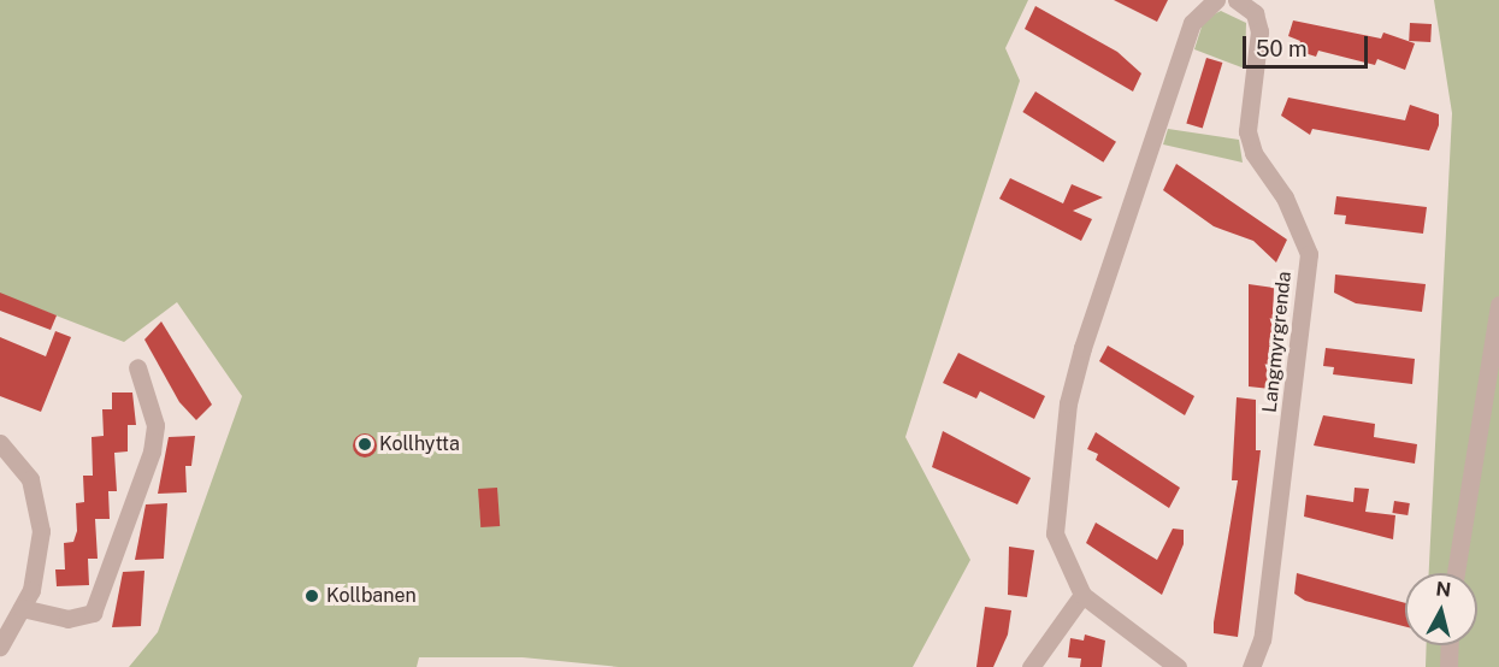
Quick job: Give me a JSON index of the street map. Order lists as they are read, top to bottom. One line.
{"streets":{"street":["Langmyrgrenda"]},"places":["Kollhytta","Kollbanen"],"scale_bar":"50 m","north":"top"}
